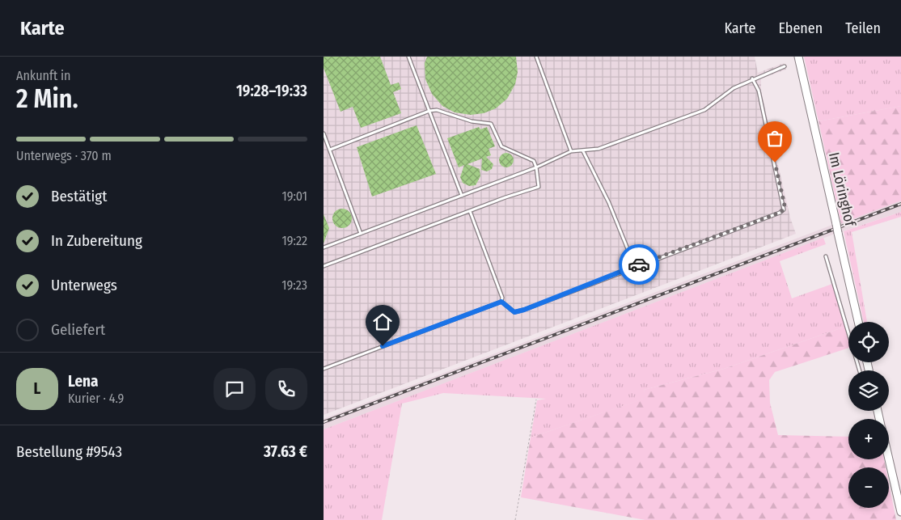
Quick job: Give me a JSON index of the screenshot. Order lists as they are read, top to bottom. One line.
{"streets":{"street":["Im Löringhof"]},"page":{"header":"Karte","nav":["Karte","Ebenen","Teilen"],"heading":["2 Min.","Ankunft in","19:28–19:33"],"panel":["Lena","Kurier · 4.9","Bestellung #9543","37.63 €"],"bar":"Unterwegs · 370 m","list":[["Bestätigt","19:01"],["In Zubereitung","19:22"],["Unterwegs","19:23"],"Geliefert"],"map_buttons":["+","−"],"round":"L"}}
